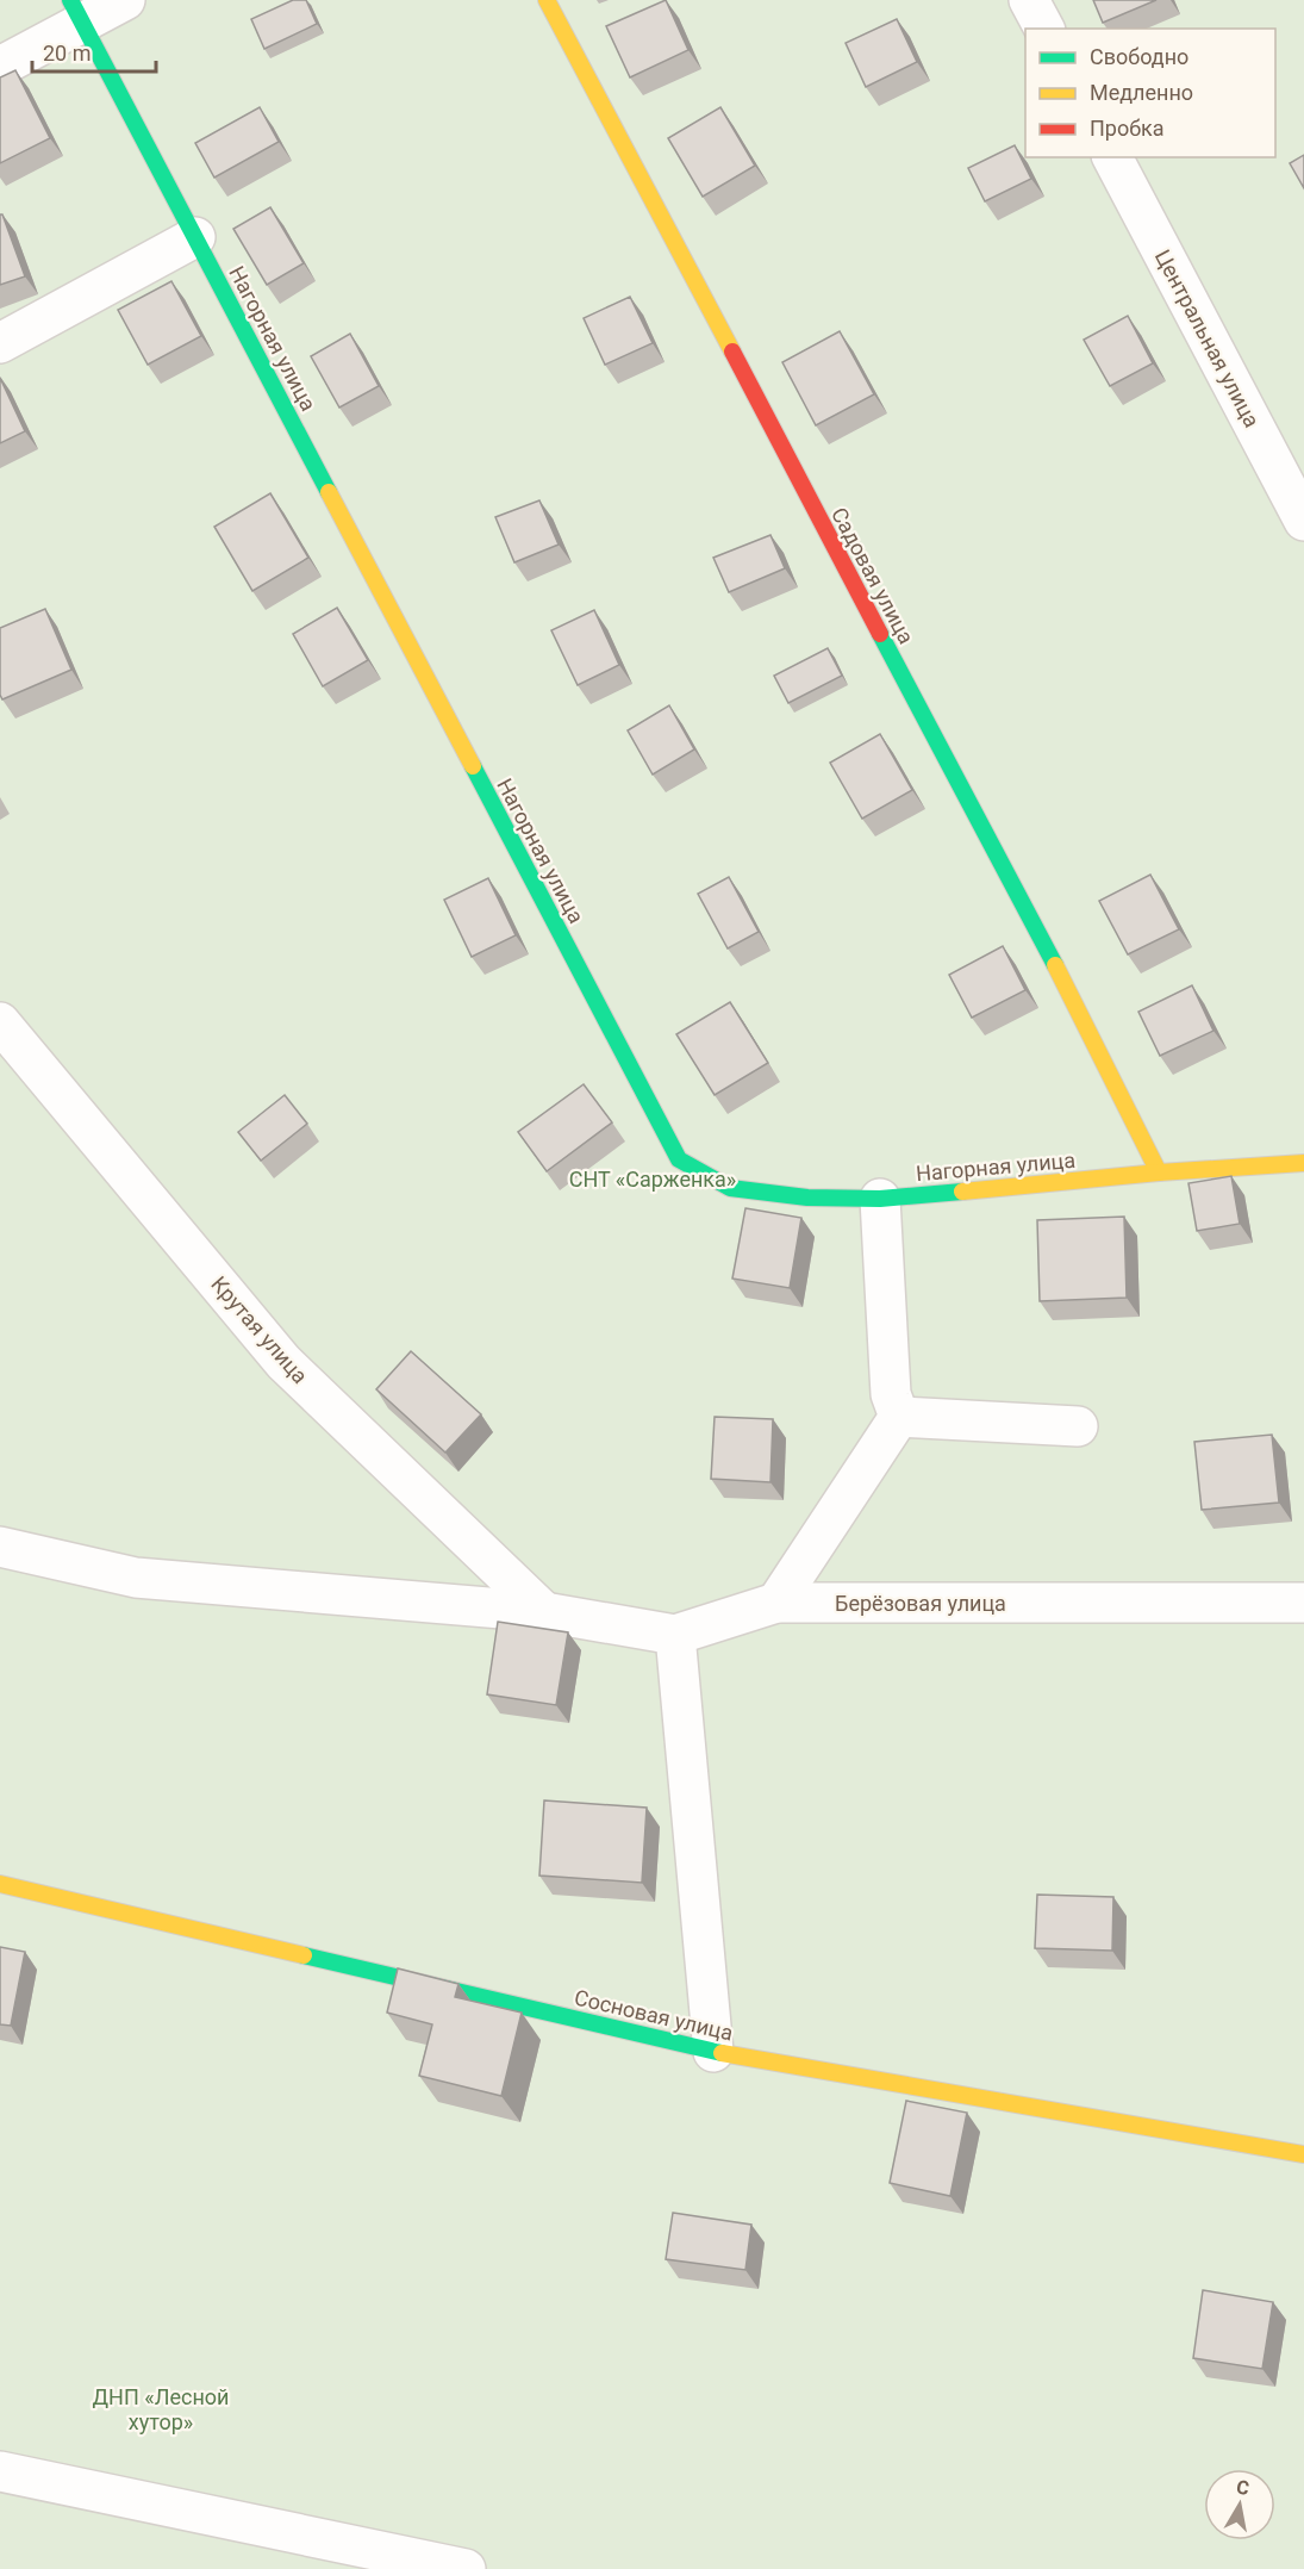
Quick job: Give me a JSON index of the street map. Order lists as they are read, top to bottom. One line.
{"streets":{"street":["Нагорная улица","Центральная улица","Садовая улица","Крутая улица","Берёзовая улица","Сосновая улица"]},"crossings":[["Нагорная улица","Садовая улица"],["Крутая улица","Берёзовая улица"]],"parks":["СНТ «Сарженка»","ДНП «Лесной хутор»"],"legend":["Свободно","Медленно","Пробка"],"scale_bar":"20 m","north":"top"}
